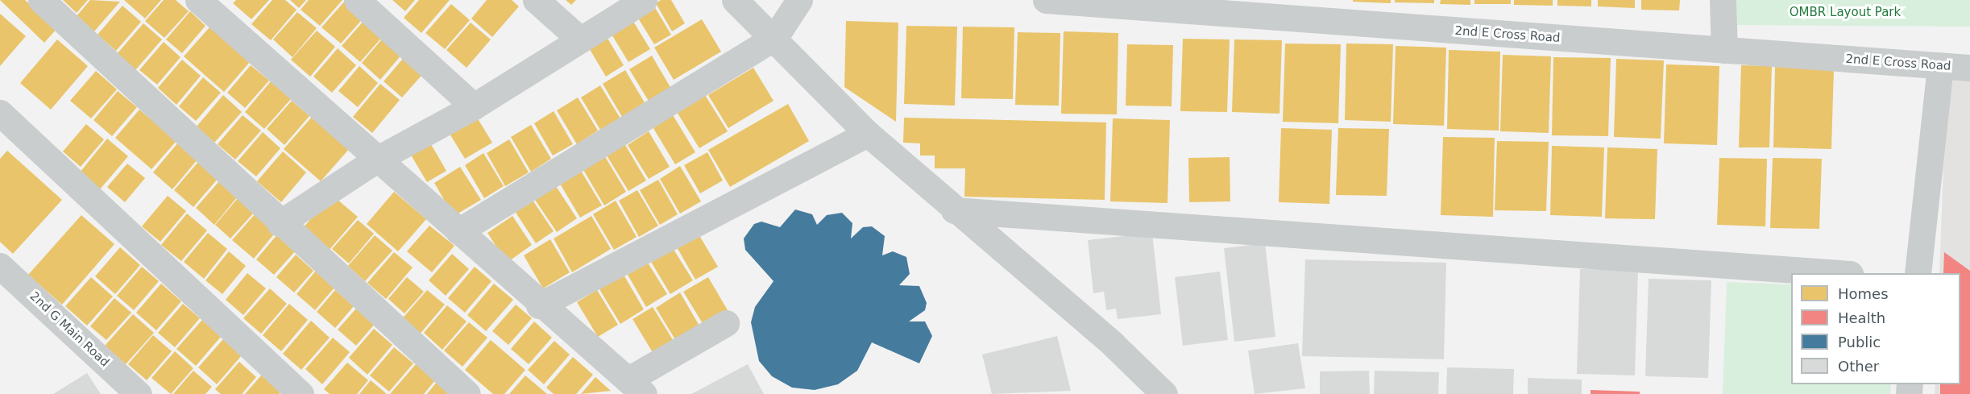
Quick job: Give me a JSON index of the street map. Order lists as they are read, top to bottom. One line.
{"streets":{"street":["2nd E Cross Road","2nd G Main Road"]},"parks":["OMBR Layout Park"],"legend":["Homes","Health","Public","Other"]}
